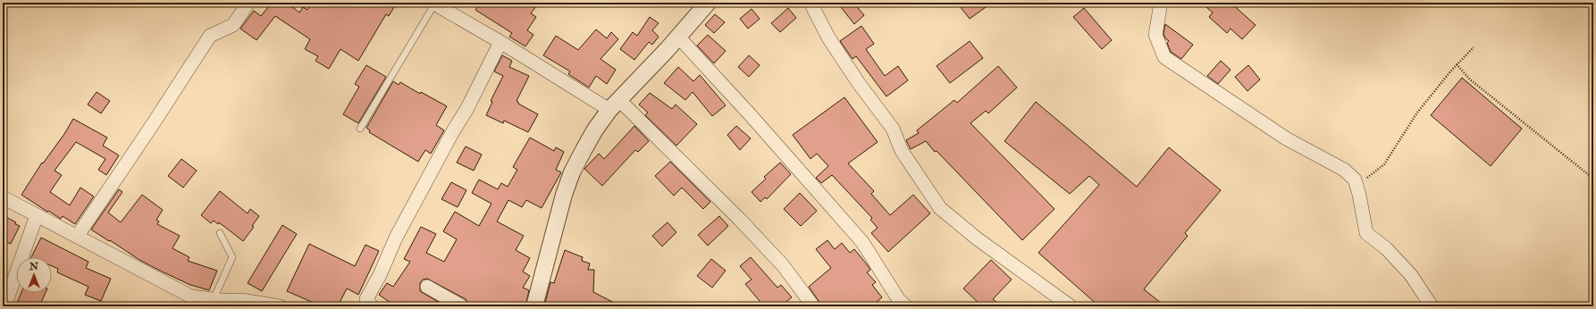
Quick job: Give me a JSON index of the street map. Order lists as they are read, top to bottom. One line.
{"north":"top"}
